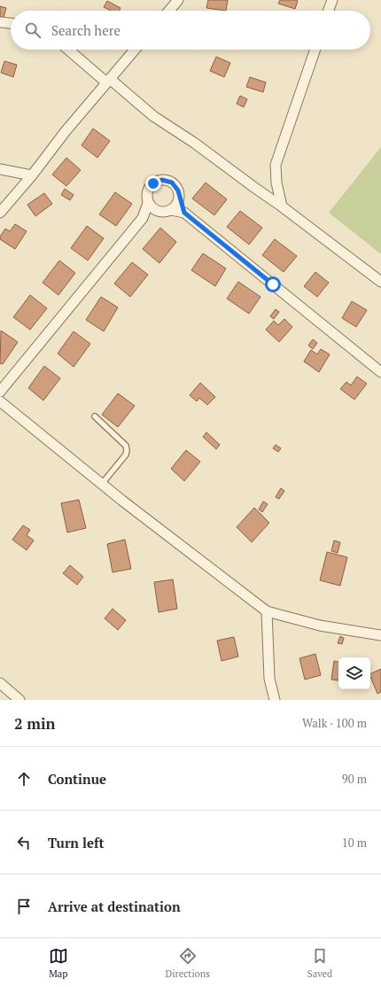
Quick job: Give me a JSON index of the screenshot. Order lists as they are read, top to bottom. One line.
{"page":{"search":"Search here","heading":["2 min","Walk · 100 m"],"list":[["Continue","90 m"],["Turn left","10 m"],"Arrive at destination"],"nav":["Map","Directions","Saved"]}}
